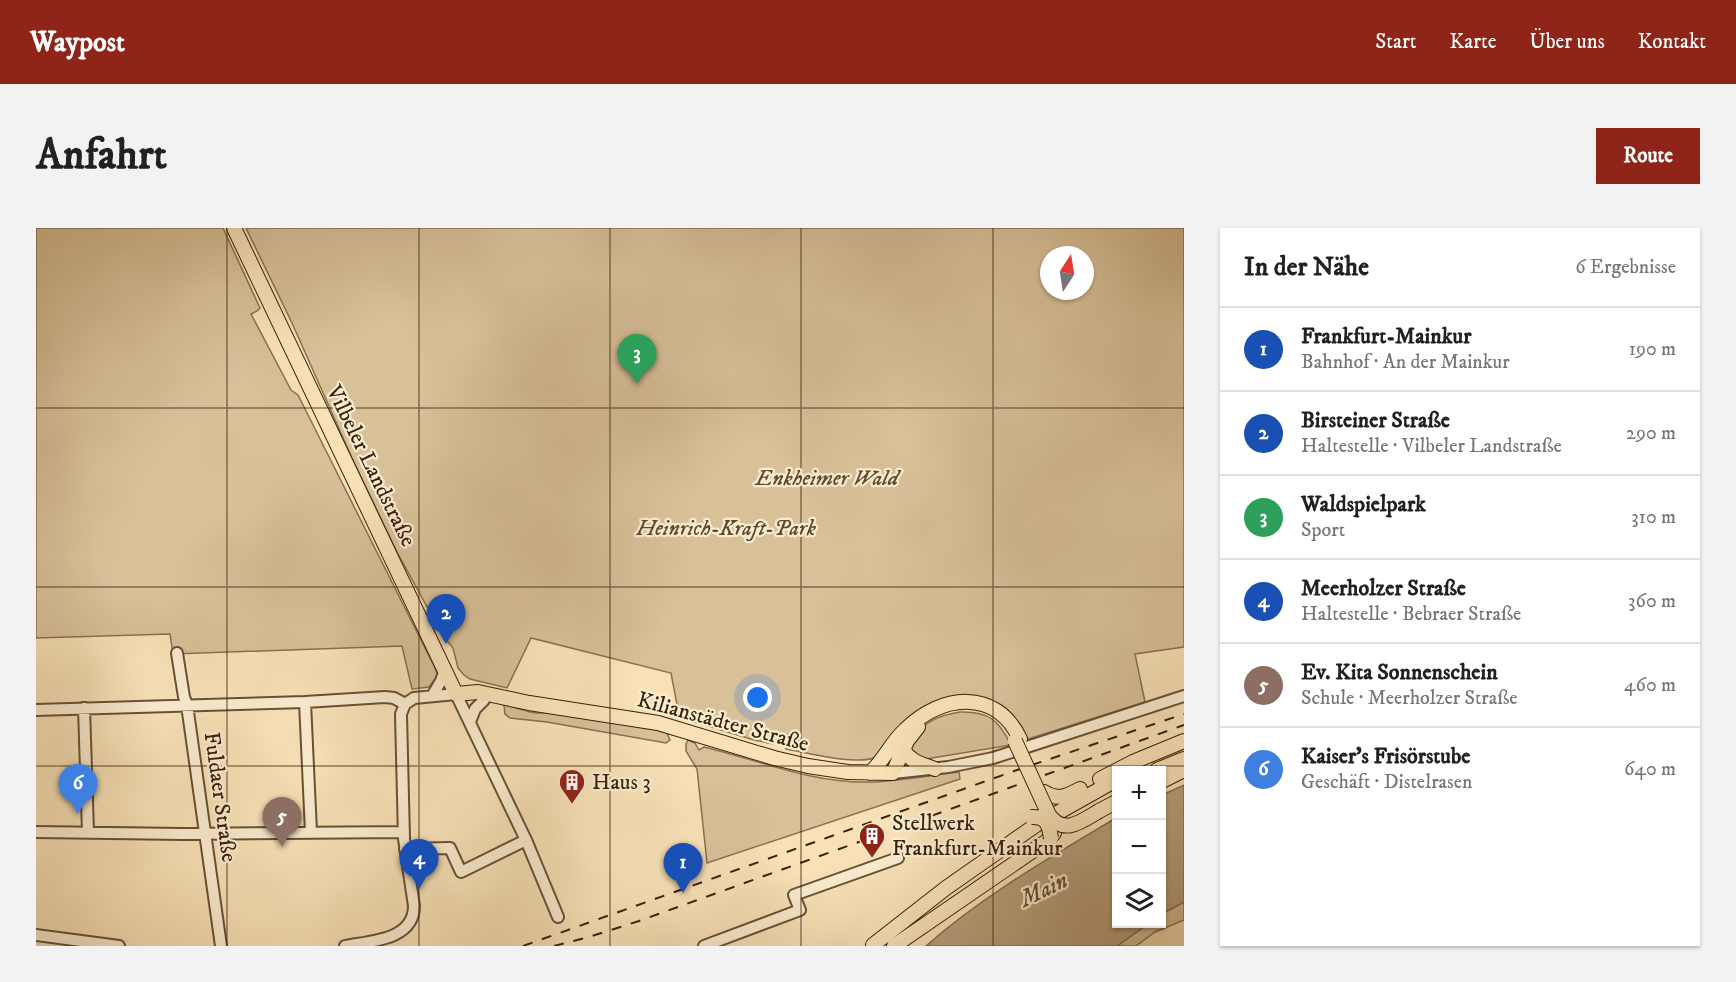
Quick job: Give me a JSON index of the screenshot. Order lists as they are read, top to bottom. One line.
{"streets":{"main road":["Vilbeler Landstraße","Kilianstädter Straße"],"street":["Fuldaer Straße"]},"water":["Main"],"parks":["Enkheimer Wald","Heinrich-Kraft-Park"],"places":{"building":["Haus 3","Stellwerk Frankfurt-Mainkur"]},"north":"top","page":{"header":"Waypost","nav":["Start","Karte","Über uns","Kontakt"],"buttons":"Route","title":"Anfahrt","heading":["In der Nähe","6 Ergebnisse"],"list":[{"mark":"1","name":"Frankfurt-Mainkur","note":"Bahnhof · An der Mainkur","value":"190 m"},{"mark":"2","name":"Birsteiner Straße","note":"Haltestelle · Vilbeler Landstraße","value":"290 m"},{"mark":"3","name":"Waldspielpark","note":"Sport","value":"310 m"},{"mark":"4","name":"Meerholzer Straße","note":"Haltestelle · Bebraer Straße","value":"360 m"},{"mark":"5","name":"Ev. Kita Sonnenschein","note":"Schule · Meerholzer Straße","value":"460 m"},{"mark":"6","name":"Kaiser's Frisörstube","note":"Geschäft · Distelrasen","value":"640 m"}],"pins":["3","2","6","5","4","1"],"map_buttons":["+","−"]}}
